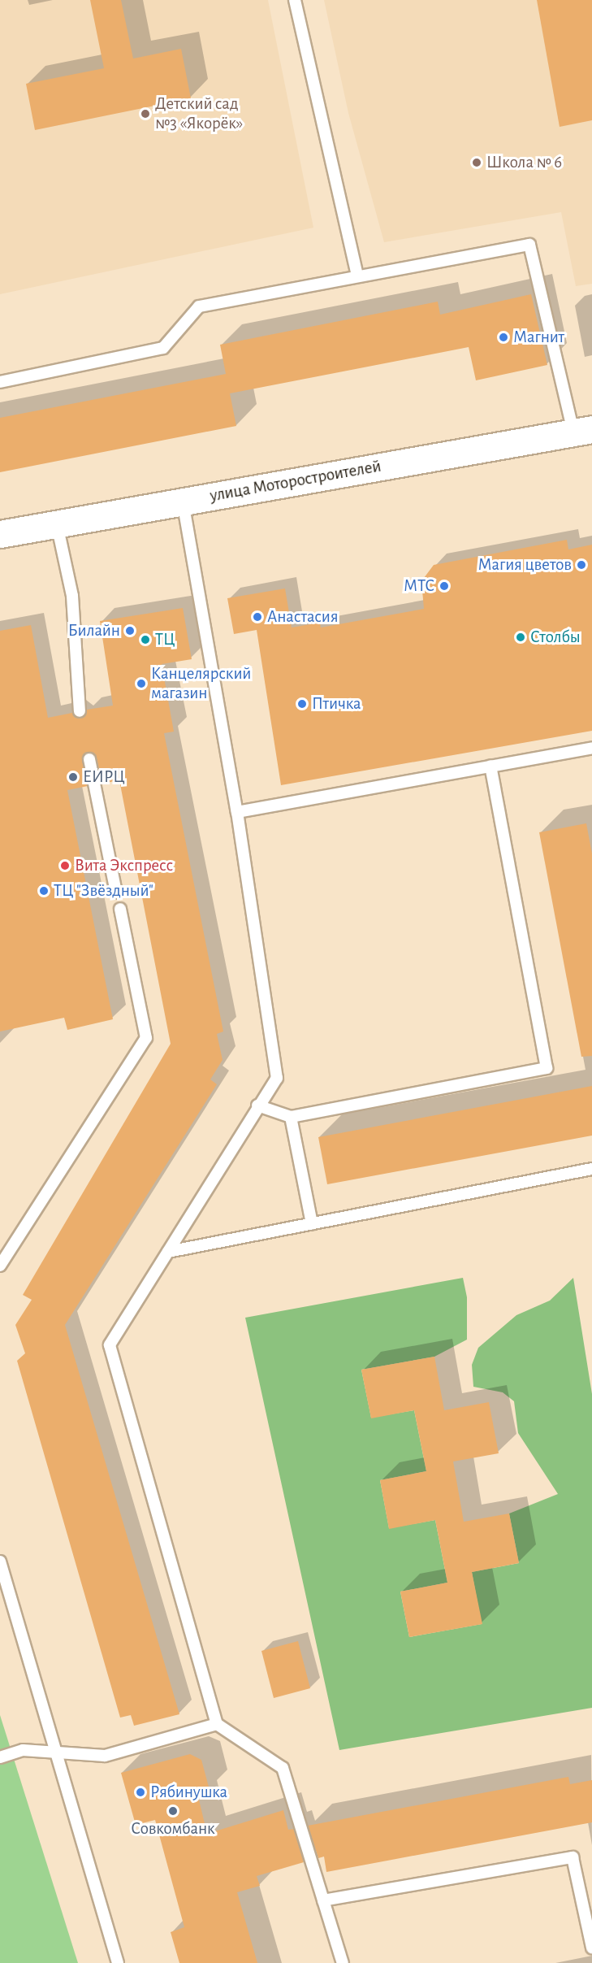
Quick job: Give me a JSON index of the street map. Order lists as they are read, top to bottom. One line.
{"streets":{"street":["улица Моторостроителей"]},"places":["Детский сад №3 «Якорёк»","Школа № 6","Магнит","Магия цветов","МТС","Анастасия","Билайн","Столбы","ТЦ","Канцелярский магазин","Птичка","ЕИРЦ","Вита Экспресс","ТЦ \"Звёздный\"","Рябинушка","Совкомбанк"]}
